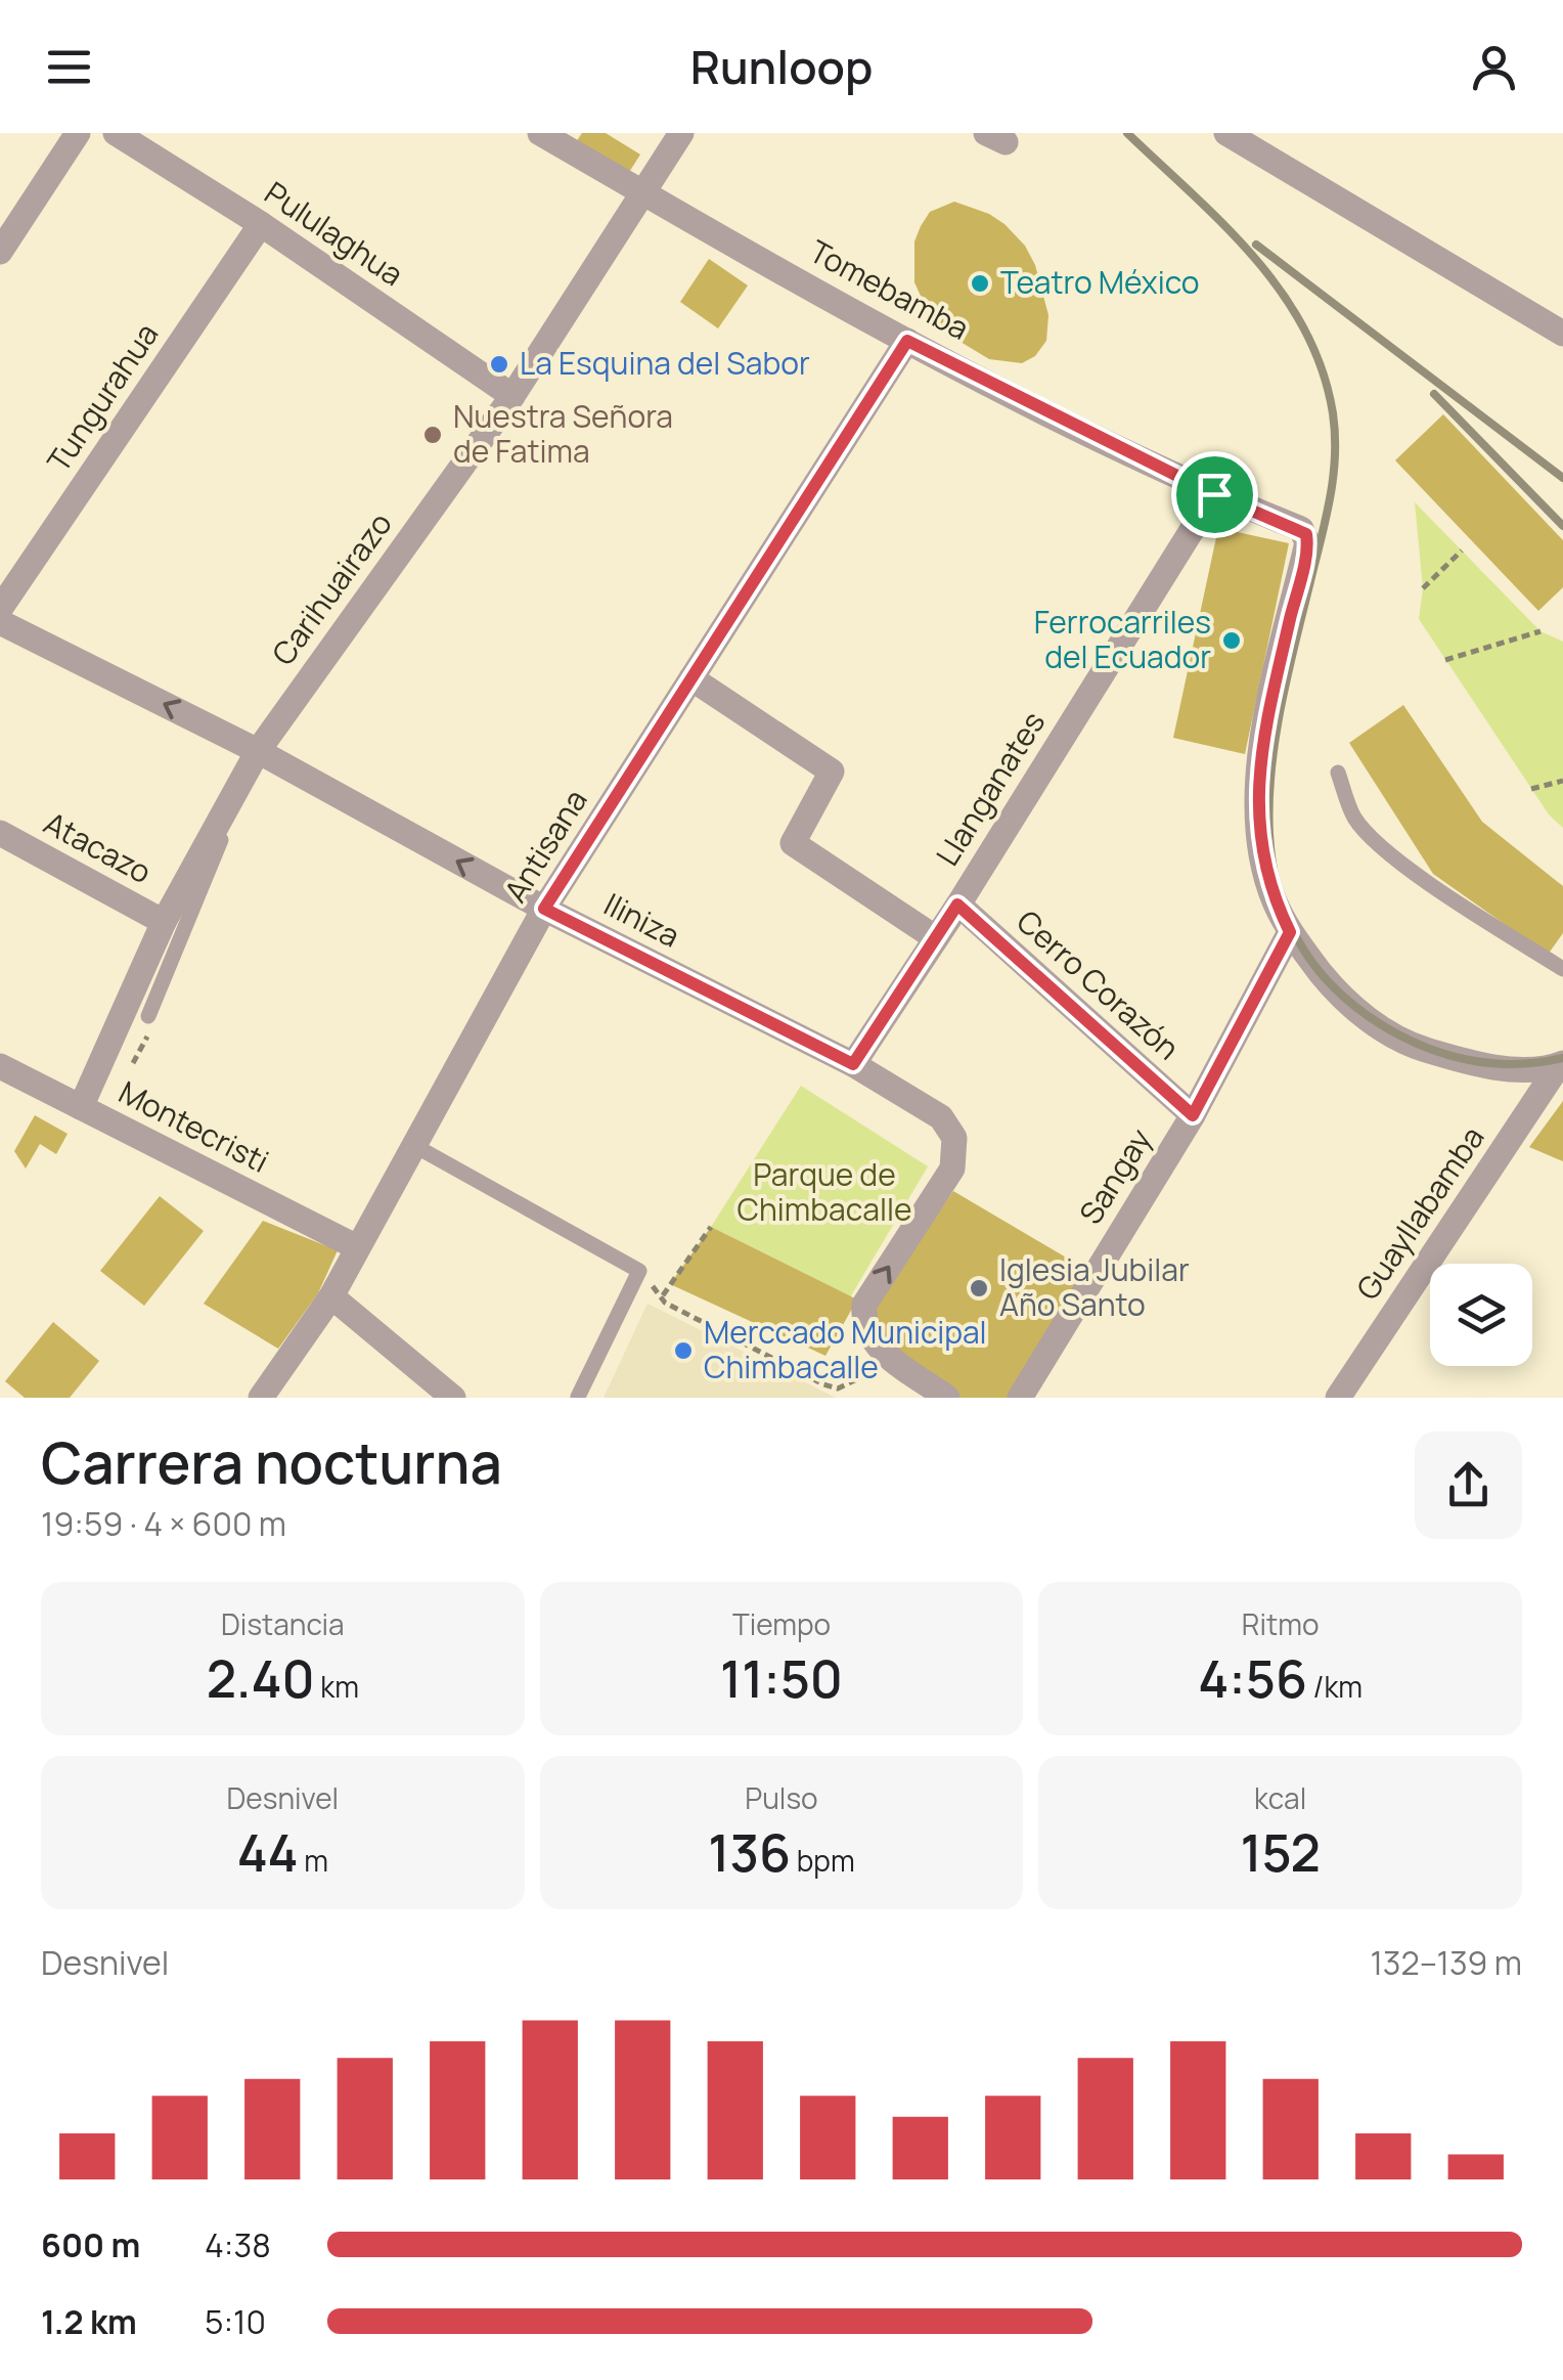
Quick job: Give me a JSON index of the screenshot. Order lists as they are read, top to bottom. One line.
{"streets":{"street":["Pululaghua","Tomebamba","Tungurahua","Carihuairazo","Llanganates","Antisana","Atacazo","Iliniza","Cerro Corazón","Montecristi","Sangay","Guayllabamba"]},"crossings":[["Pululaghua","Tungurahua"],["Pululaghua","Carihuairazo"],["Tomebamba","Carihuairazo"],["Tomebamba","Llanganates"],["Tomebamba","Antisana"],["Tomebamba","Sangay"],["Carihuairazo","Atacazo"],["Carihuairazo","Iliniza"],["Carihuairazo","Montecristi"],["Llanganates","Iliniza"],["Llanganates","Cerro Corazón"],["Antisana","Iliniza"],["Antisana","Montecristi"],["Cerro Corazón","Sangay"]],"one_way":["Iliniza"],"parks":["Parque de Chimbacalle"],"places":["Teatro México","La Esquina del Sabor","Nuestra Señora de Fatima","Ferrocarriles del Ecuador","Iglesia Jubilar Año Santo","Merccado Municipal Chimbacalle"],"page":{"header":"Runloop","heading":["Carrera nocturna","19:59 · 4 × 600 m"],"stats":[["Distancia","2.40 km"],["Tiempo","11:50"],["Ritmo","4:56 /km"],["Desnivel","44 m"],["Pulso","136 bpm"],["kcal","152"]],"chart":["Desnivel","132–139 m"],"list":[{"name":"600 m","note":"4:38"},{"name":"1.2 km","note":"5:10"}]}}
